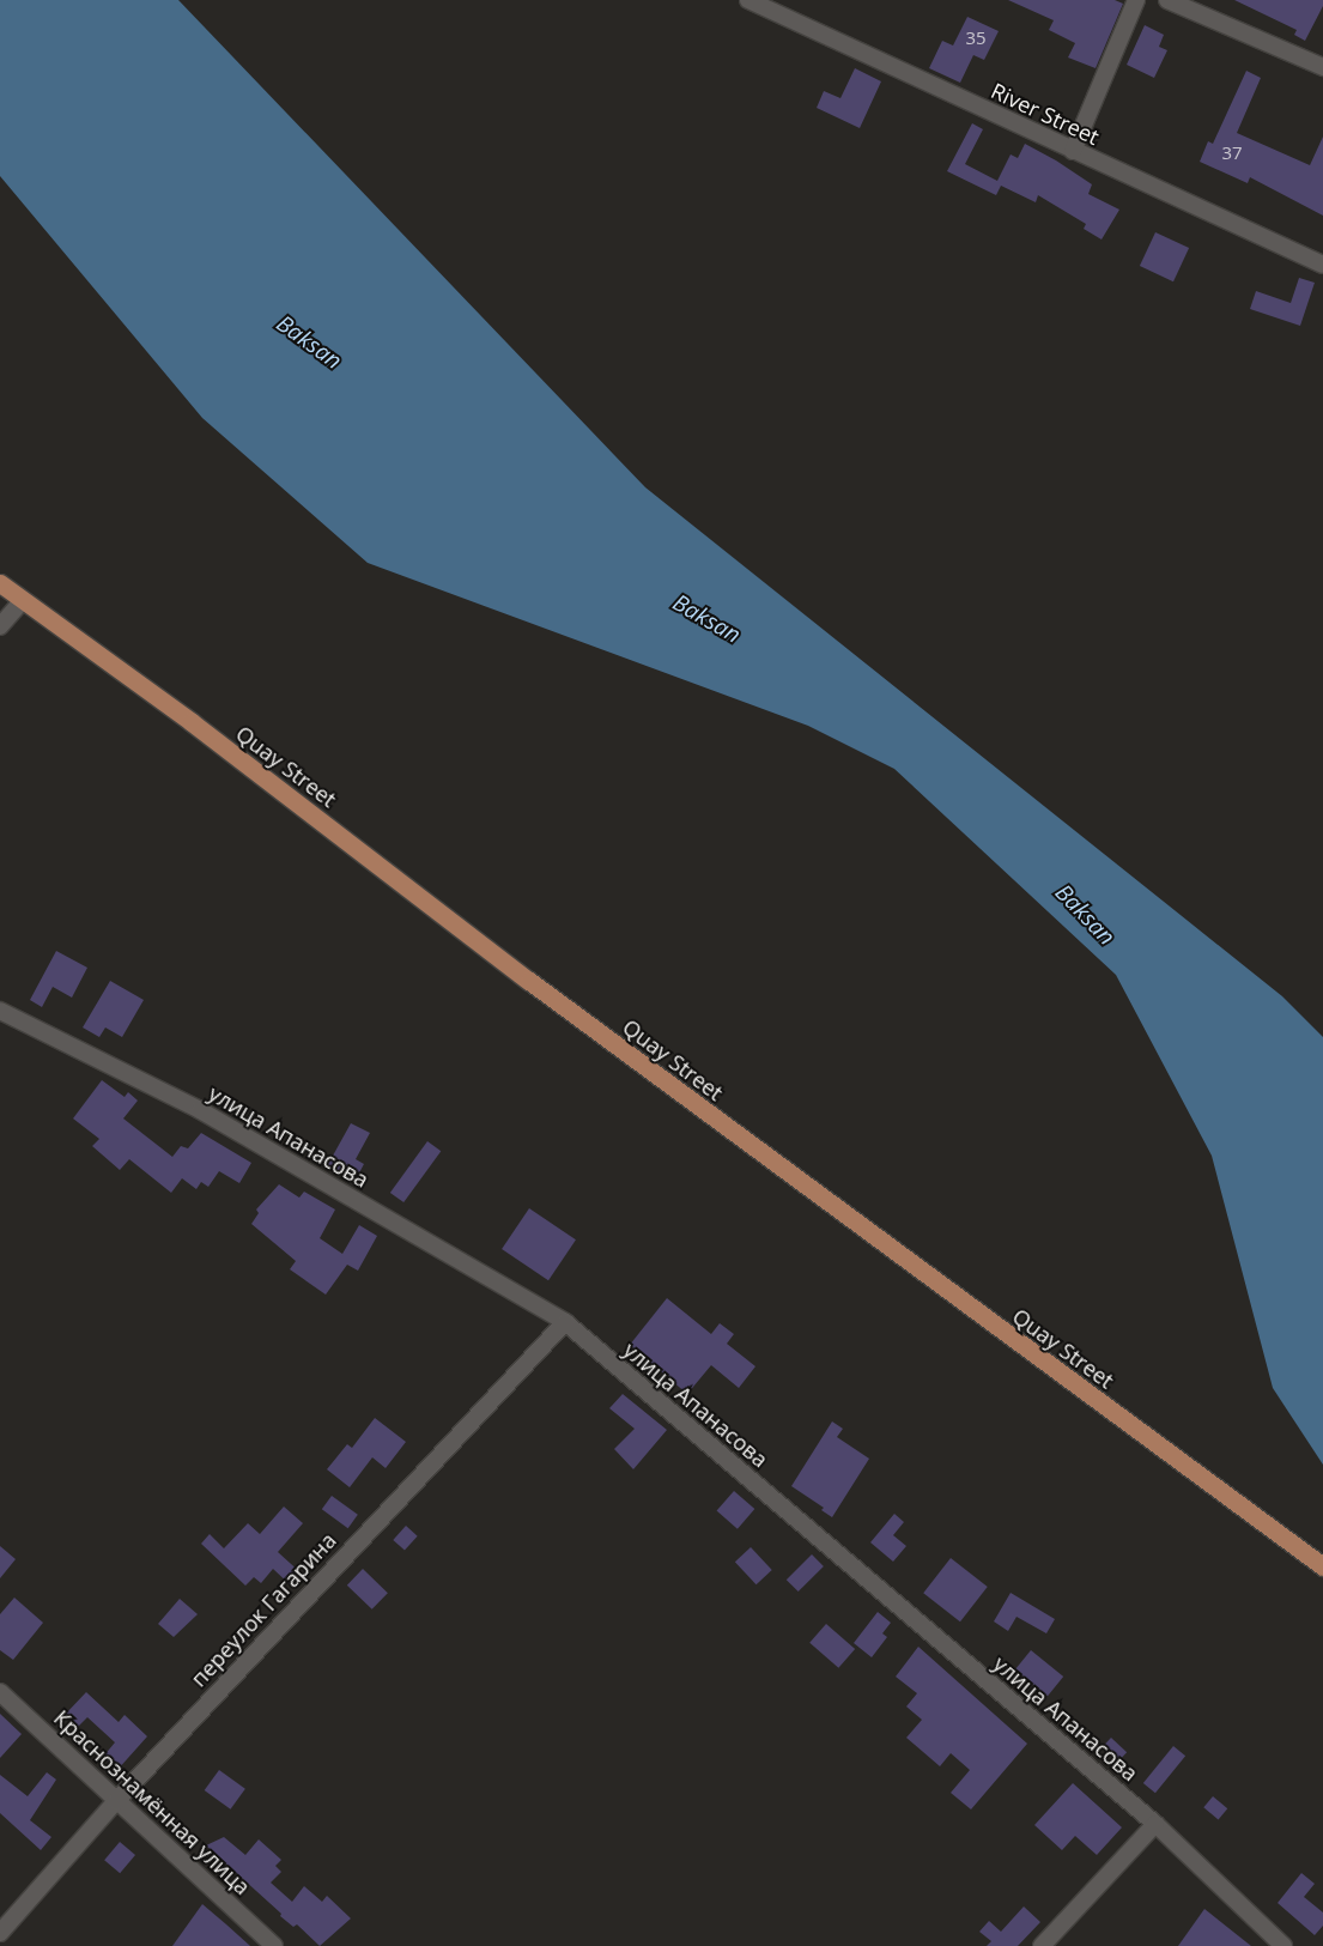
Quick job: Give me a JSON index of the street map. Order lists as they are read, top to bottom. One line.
{"streets":{"main road":["Quay Street"],"street":["River Street","улица Апанасова","переулок Гагарина","Краснознамённая улица"]},"crossings":[["улица Апанасова","переулок Гагарина"],["переулок Гагарина","Краснознамённая улица"]],"water":["Baksan"],"house_numbers":["35","37"]}
